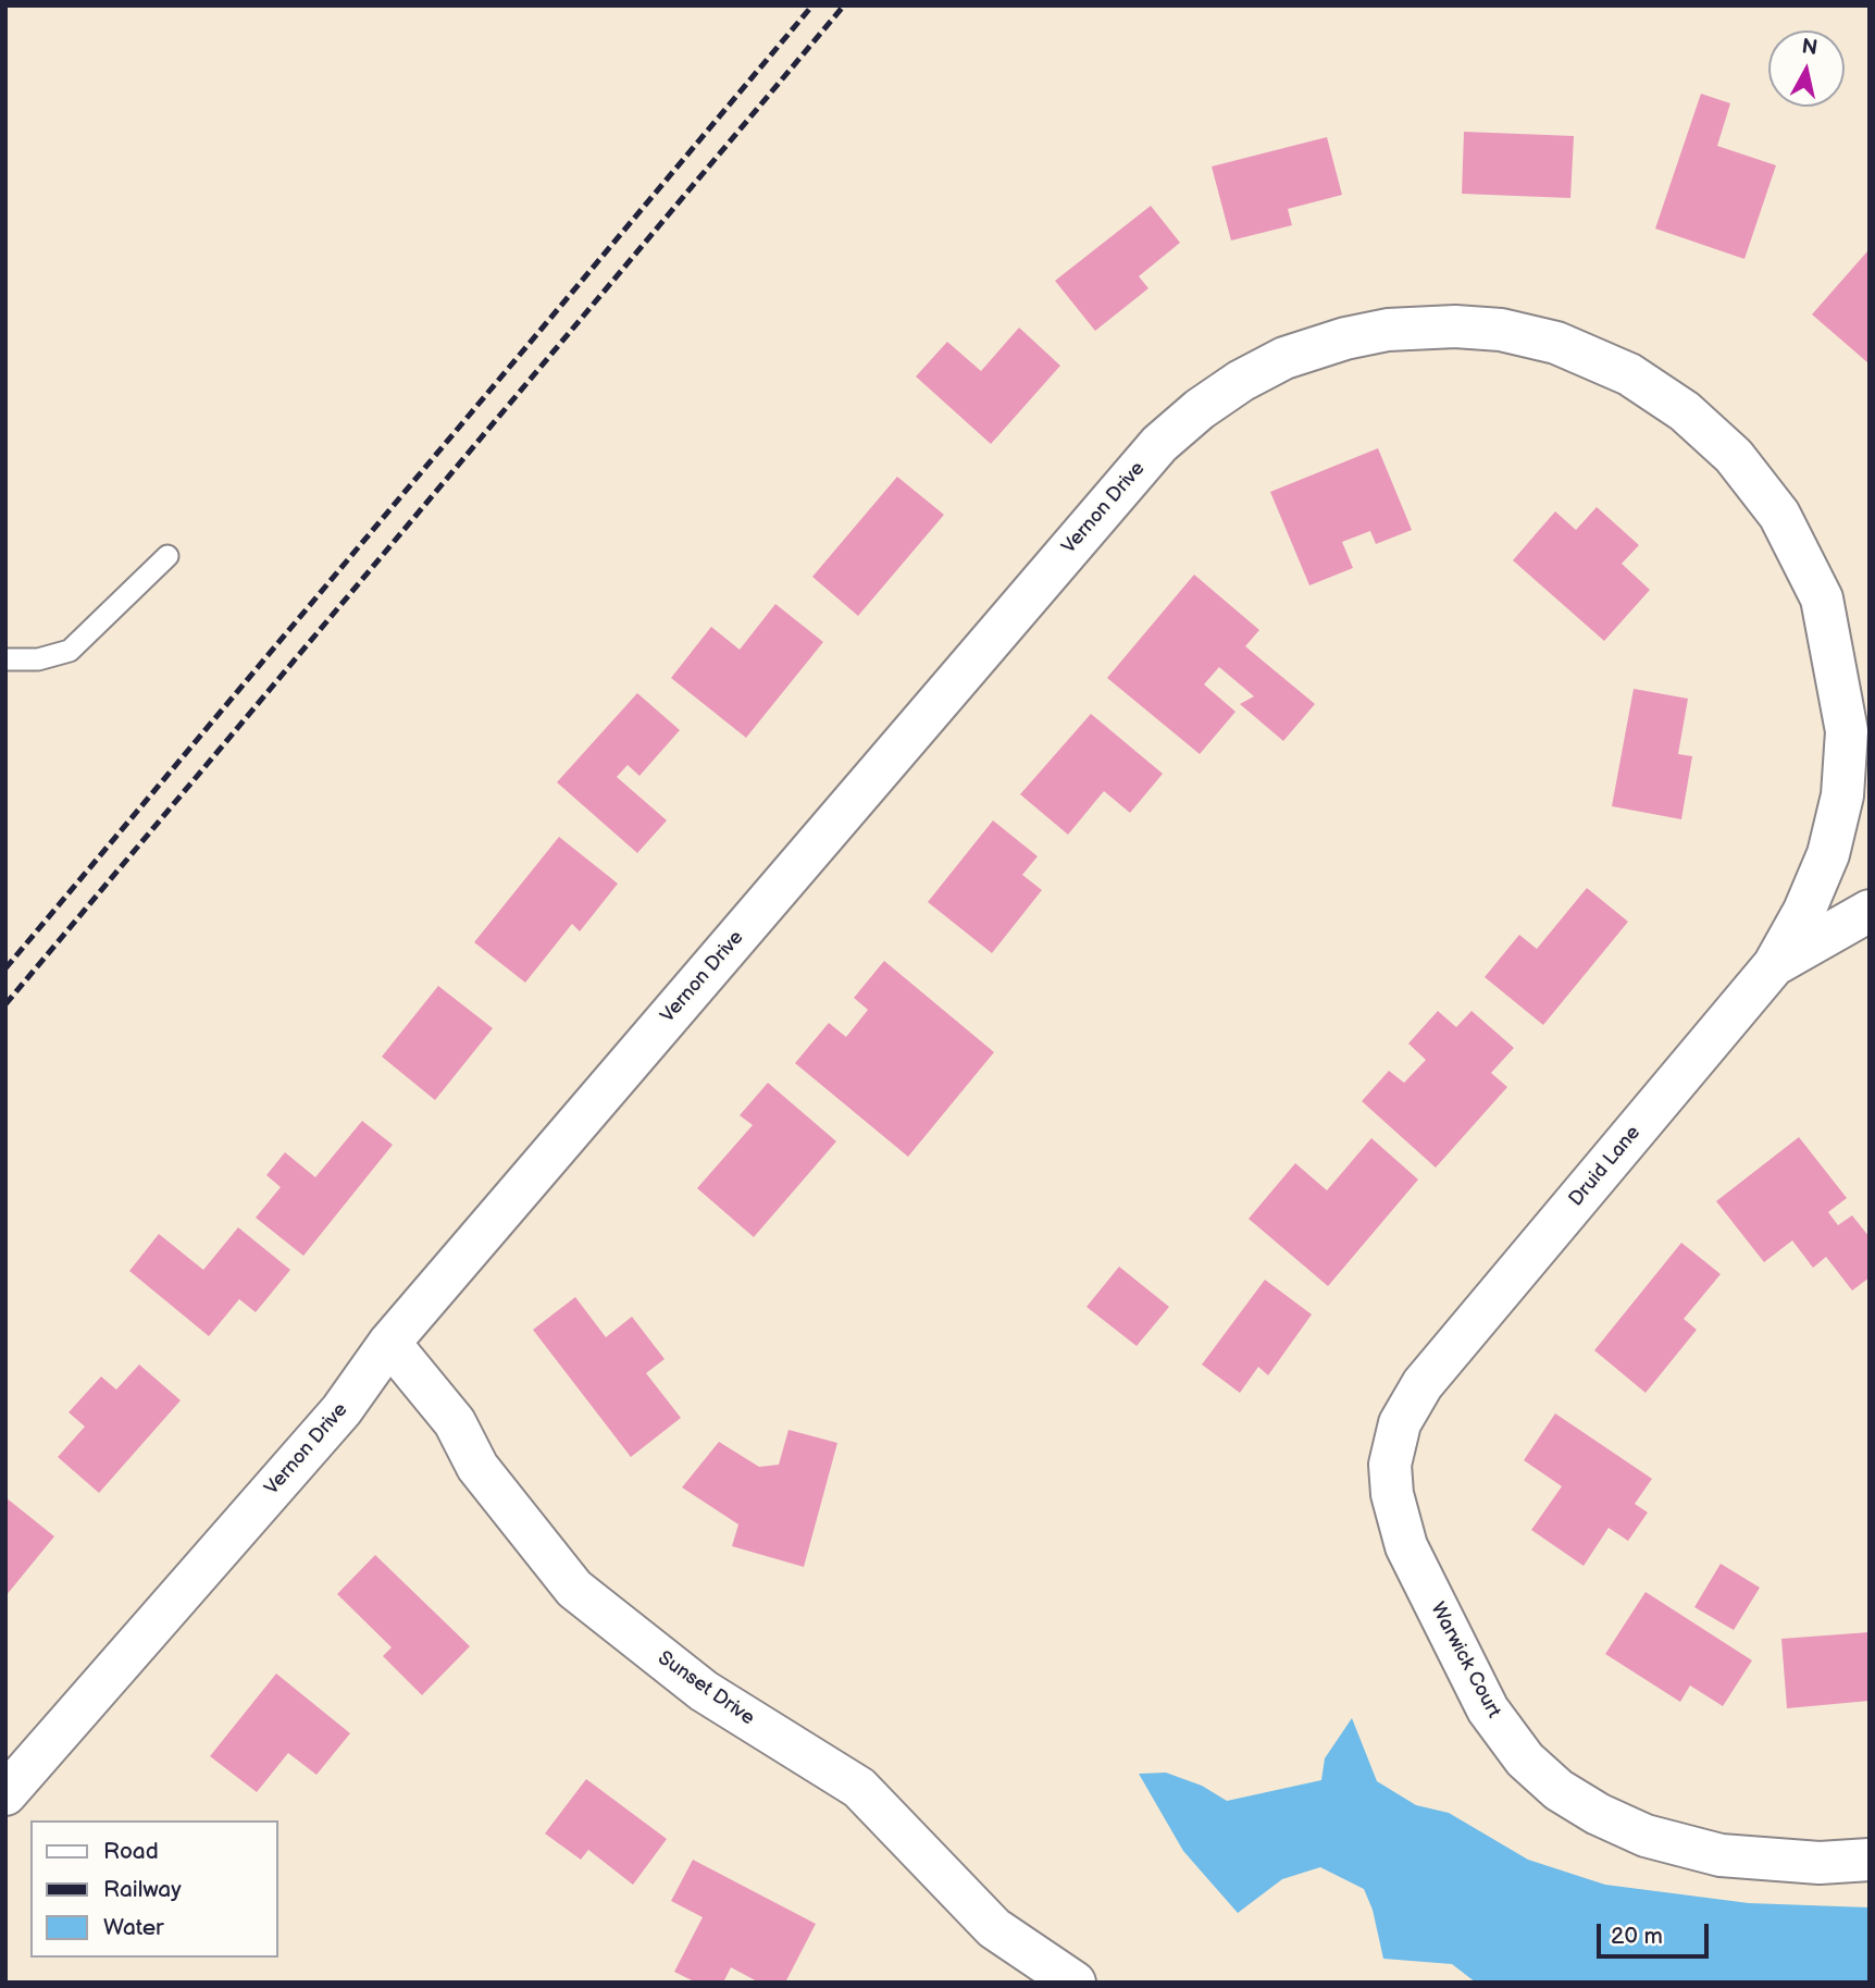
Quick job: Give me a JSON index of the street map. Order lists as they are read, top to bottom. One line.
{"streets":{"street":["Vernon Drive","Druid Lane","Warwick Court","Sunset Drive"]},"crossings":[["Vernon Drive","Druid Lane"],["Vernon Drive","Sunset Drive"],["Druid Lane","Warwick Court"]],"legend":["Road","Railway","Water"],"scale_bar":"20 m","north":"top"}
